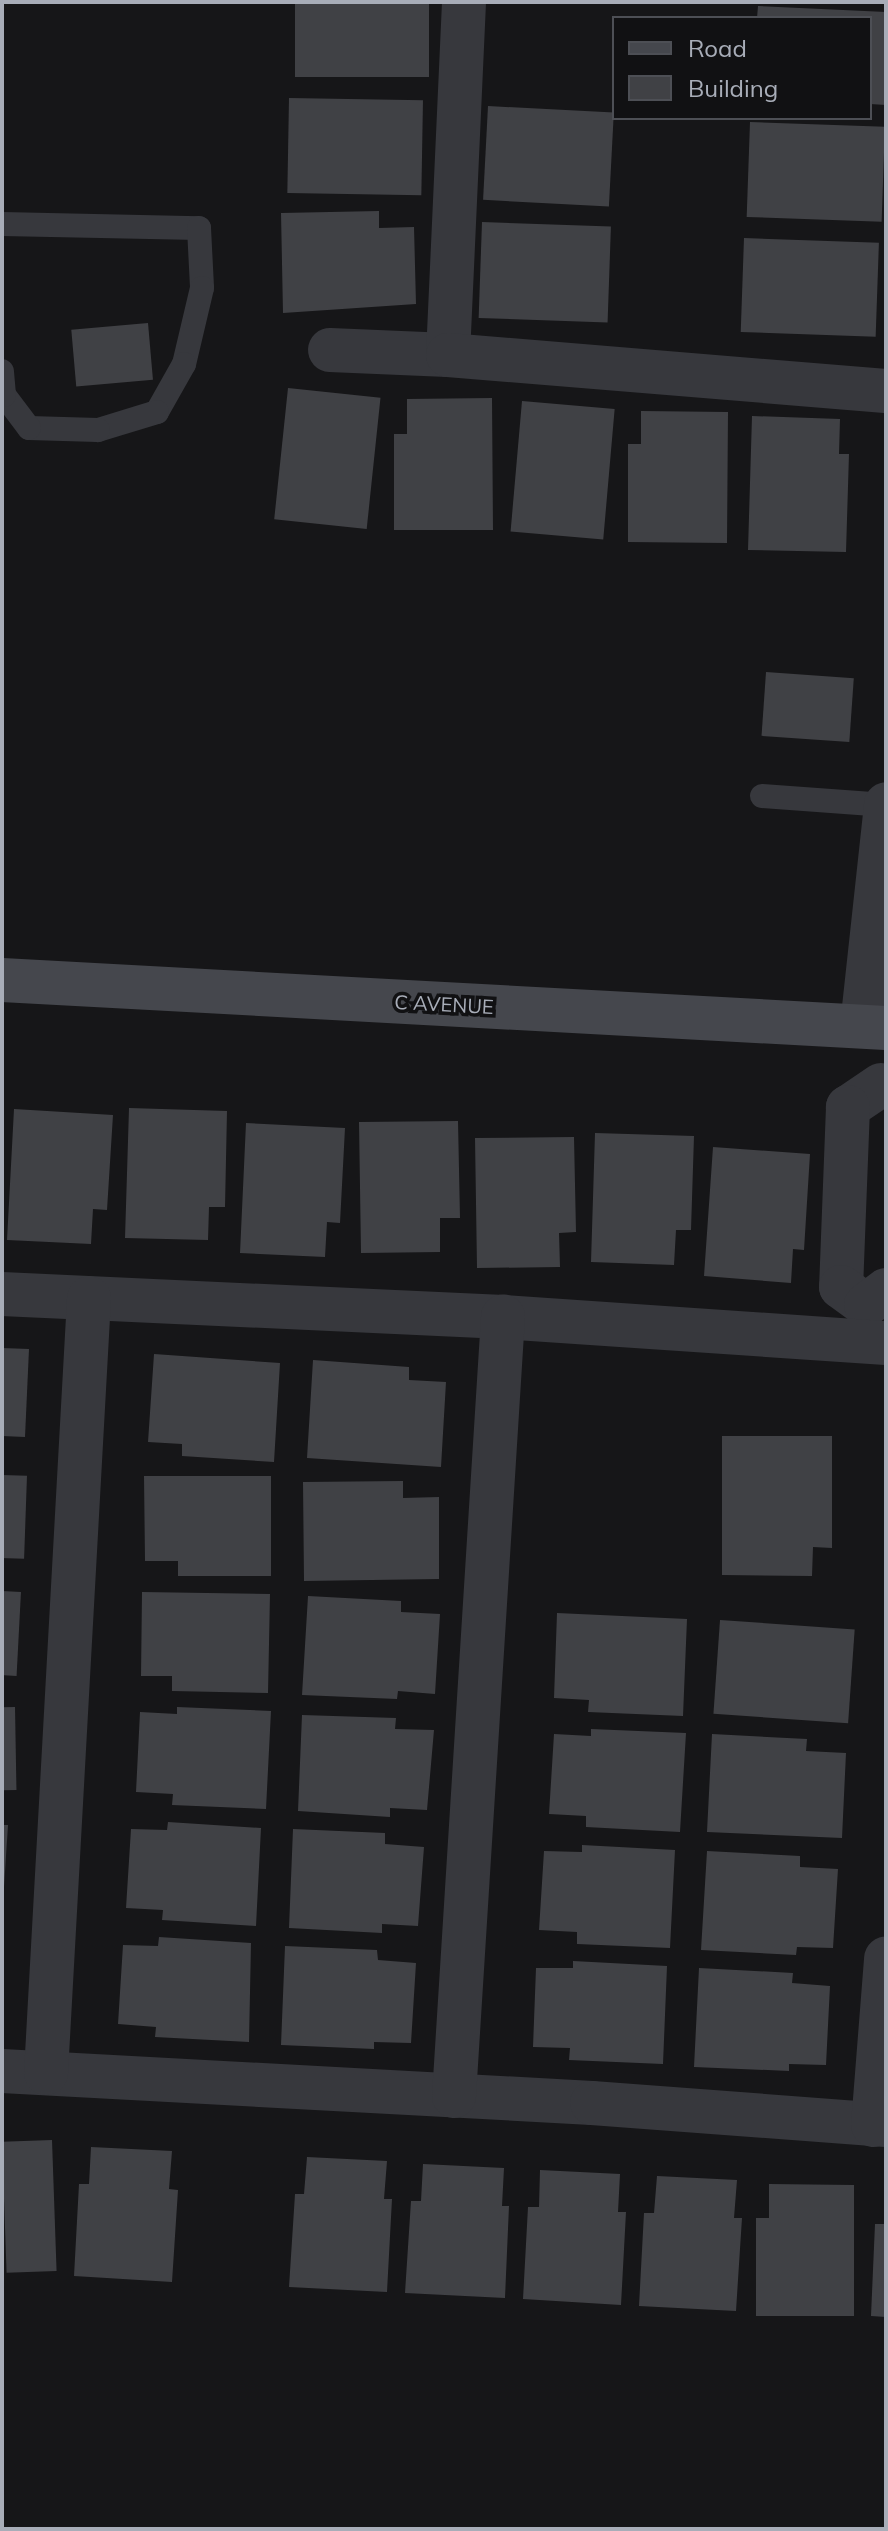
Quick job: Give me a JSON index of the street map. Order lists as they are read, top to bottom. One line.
{"streets":{"street":["C AVENUE"]},"legend":["Road","Building"]}
